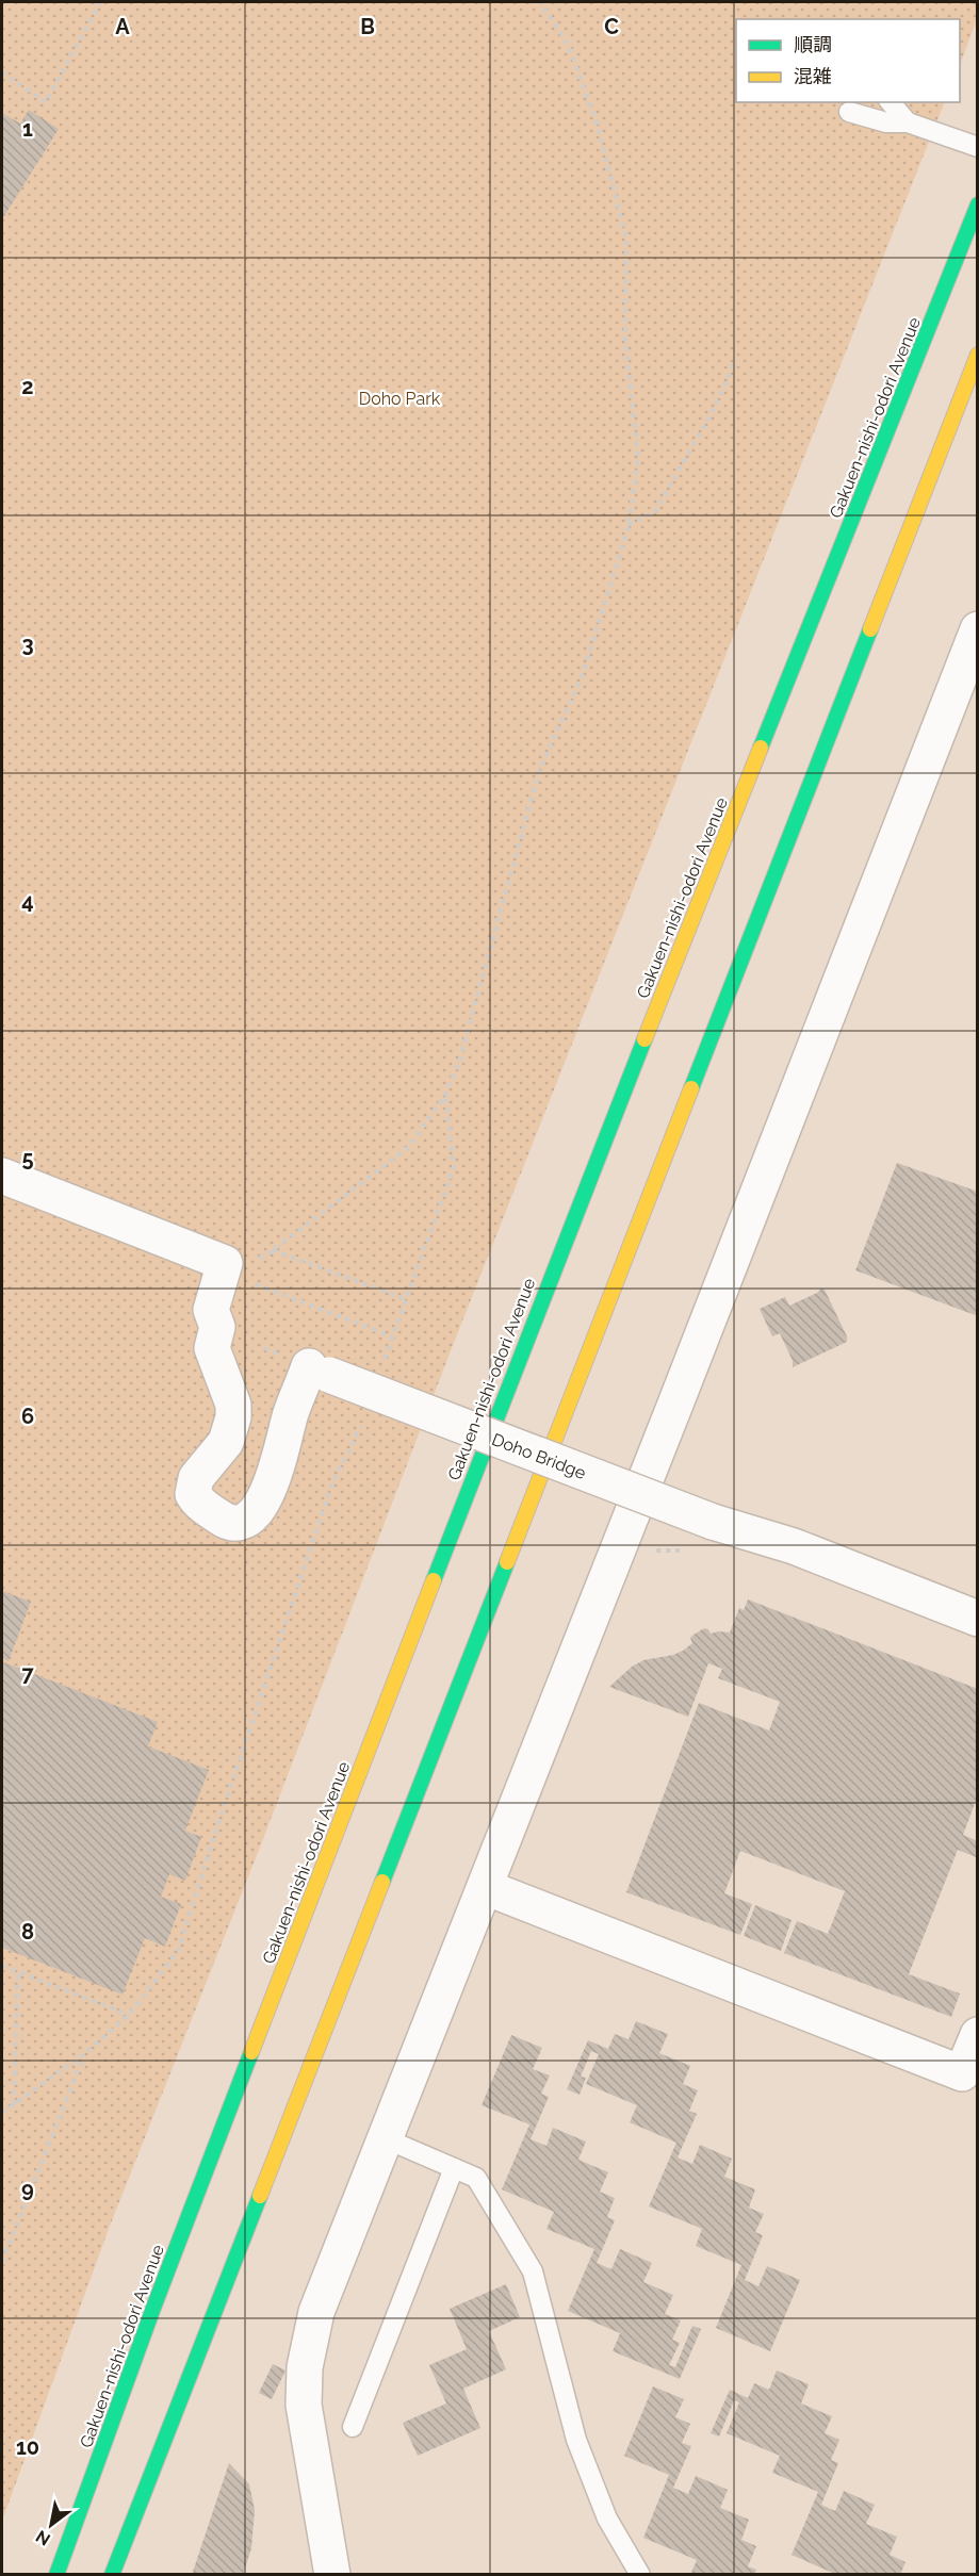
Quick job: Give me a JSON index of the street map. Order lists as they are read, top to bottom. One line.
{"streets":{"main road":["Gakuen-nishi-odori Avenue"],"street":["Doho Bridge"]},"parks":["Doho Park"],"legend":["順調","混雑"],"north":"bottom left","grid":{"columns":["A","B","C"],"rows":["1","2","3","4","5","6","7","8","9","10"]}}
